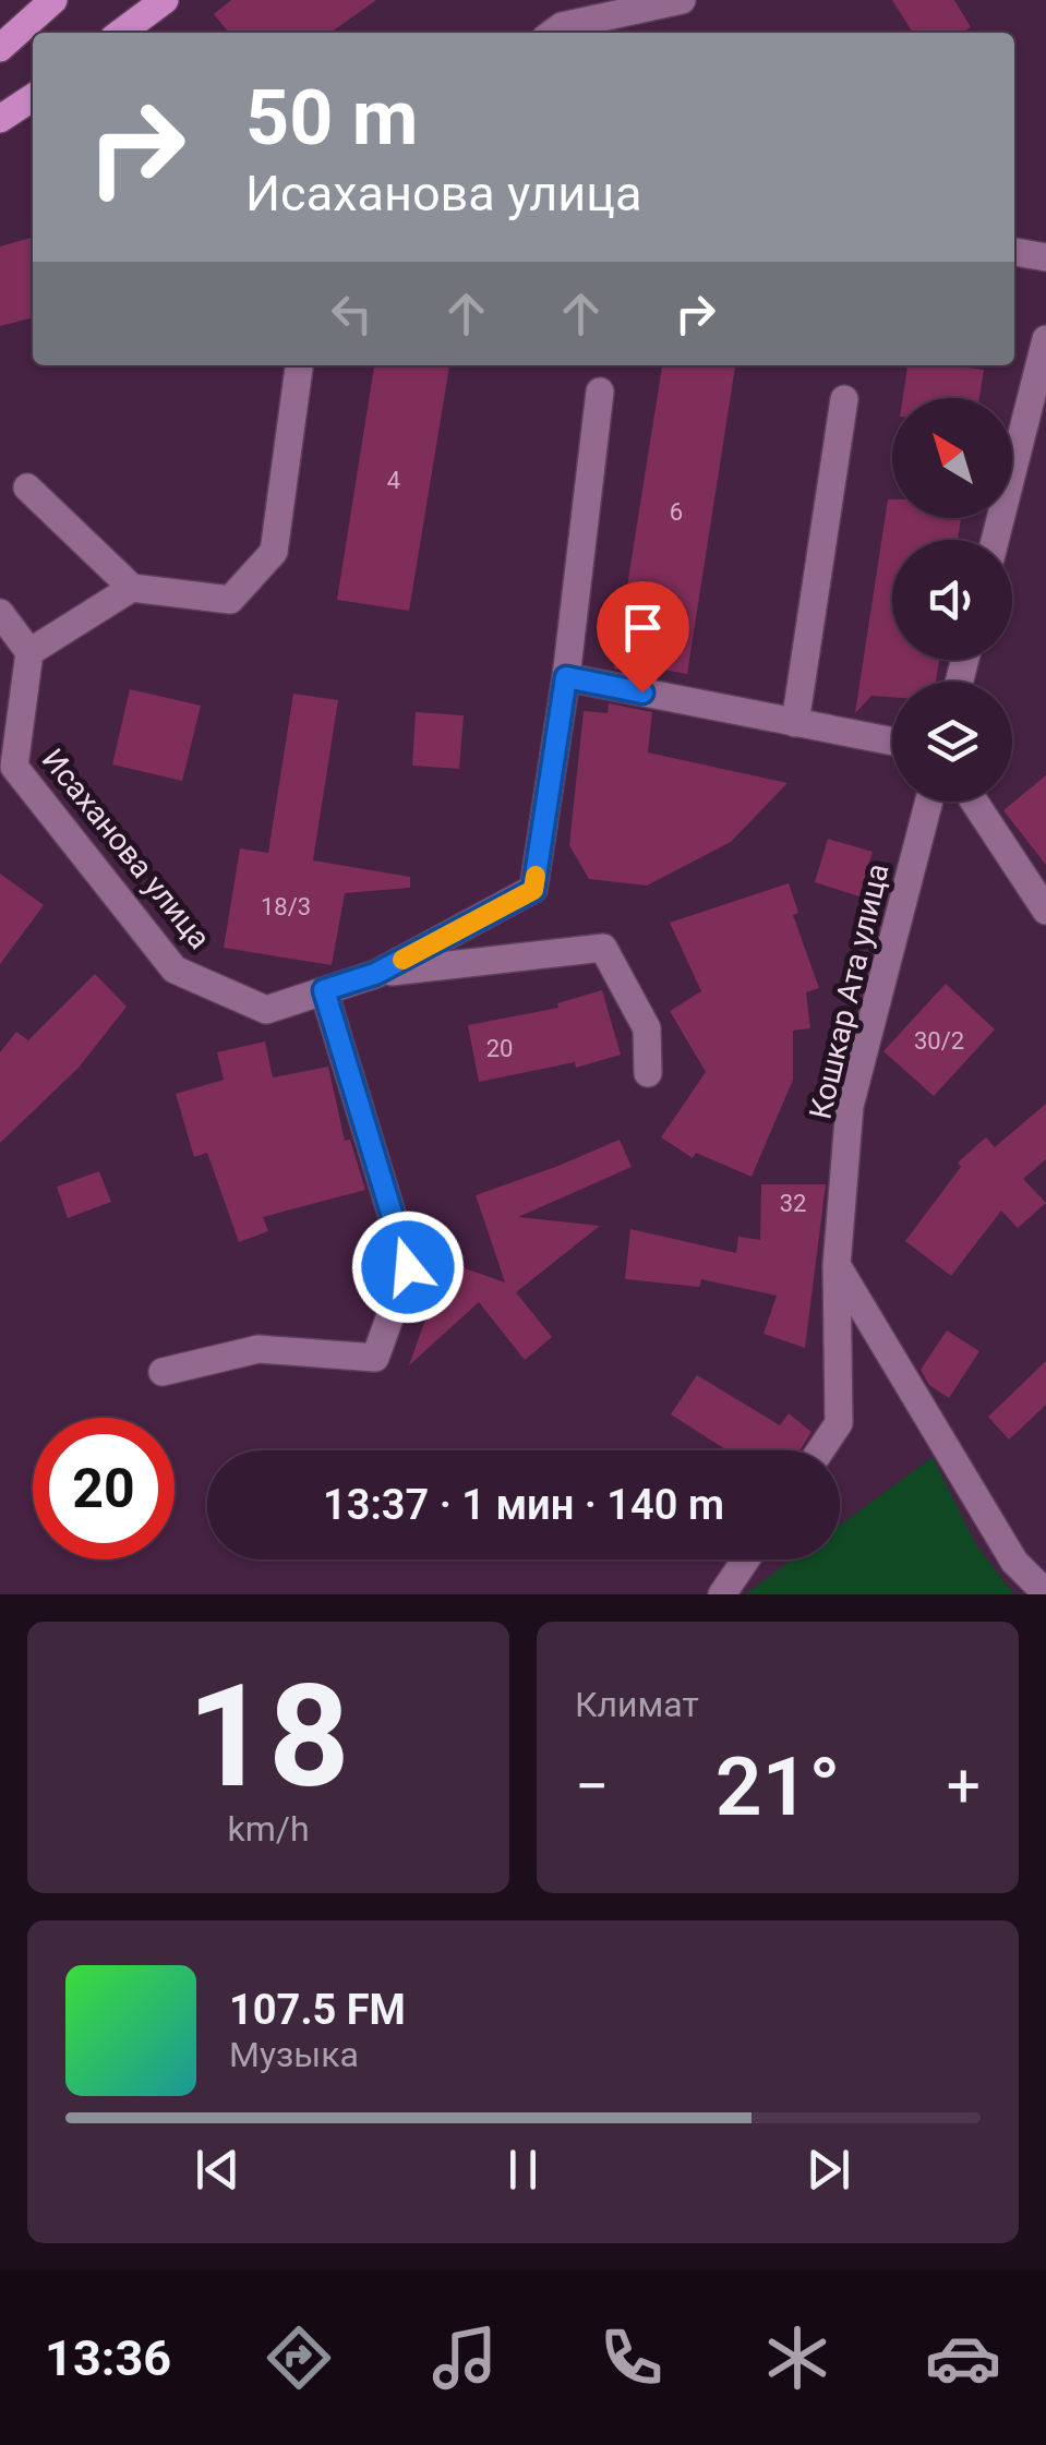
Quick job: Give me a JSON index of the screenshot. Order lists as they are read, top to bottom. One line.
{"streets":{"street":["Исаханова улица","Кошкар Ата улица"]},"house_numbers":["4","6","18/3","30/2","20","32"],"north":"top left","page":{"turn":["50 m","Исаханова улица"],"limit":"20","trip":"13:37 · 1 мин · 140 m","tile":[["18","km/h"],"Климат"],"heat":["−","21°","+"],"song":["107.5 FM","Музыка"],"tabs":"13:36"}}
